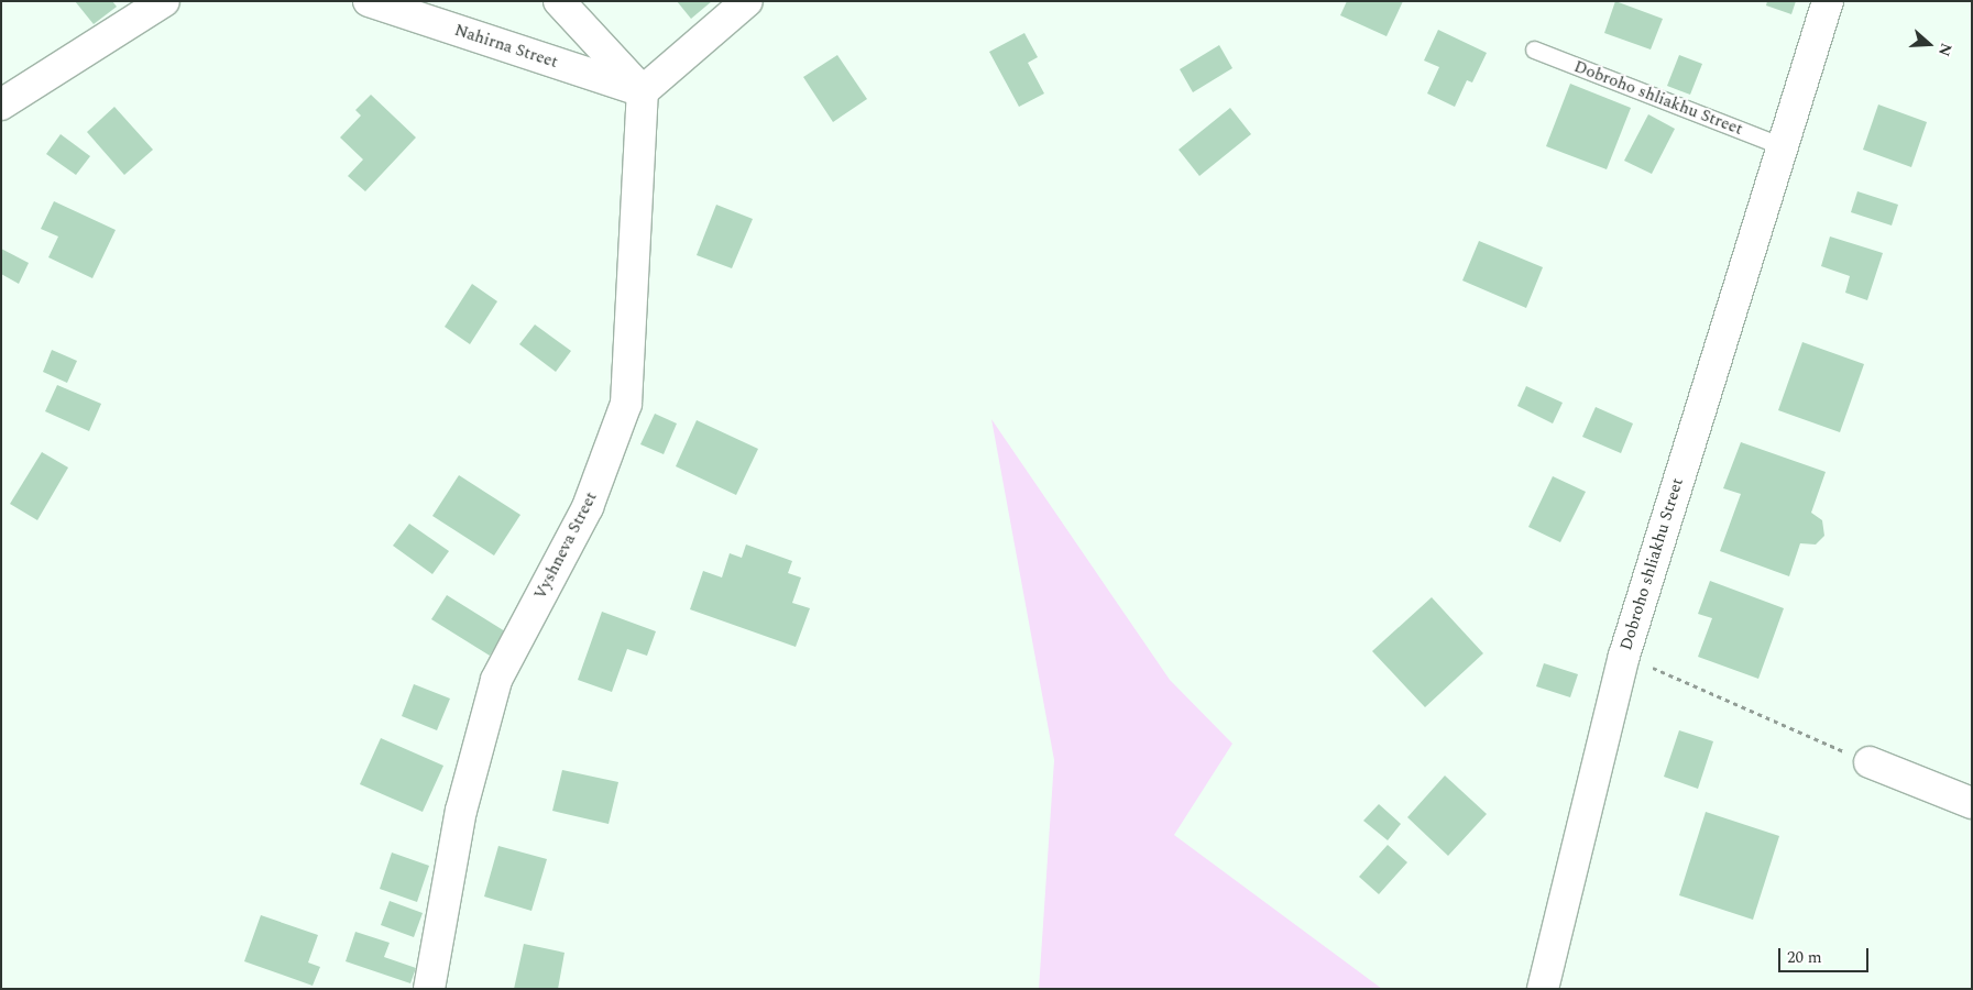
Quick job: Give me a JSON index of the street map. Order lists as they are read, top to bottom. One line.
{"streets":{"street":["Nahirna Street","Dobroho shliakhu Street","Vyshneva Street"]},"crossings":[["Nahirna Street","Vyshneva Street"]],"scale_bar":"20 m","north":"right"}
